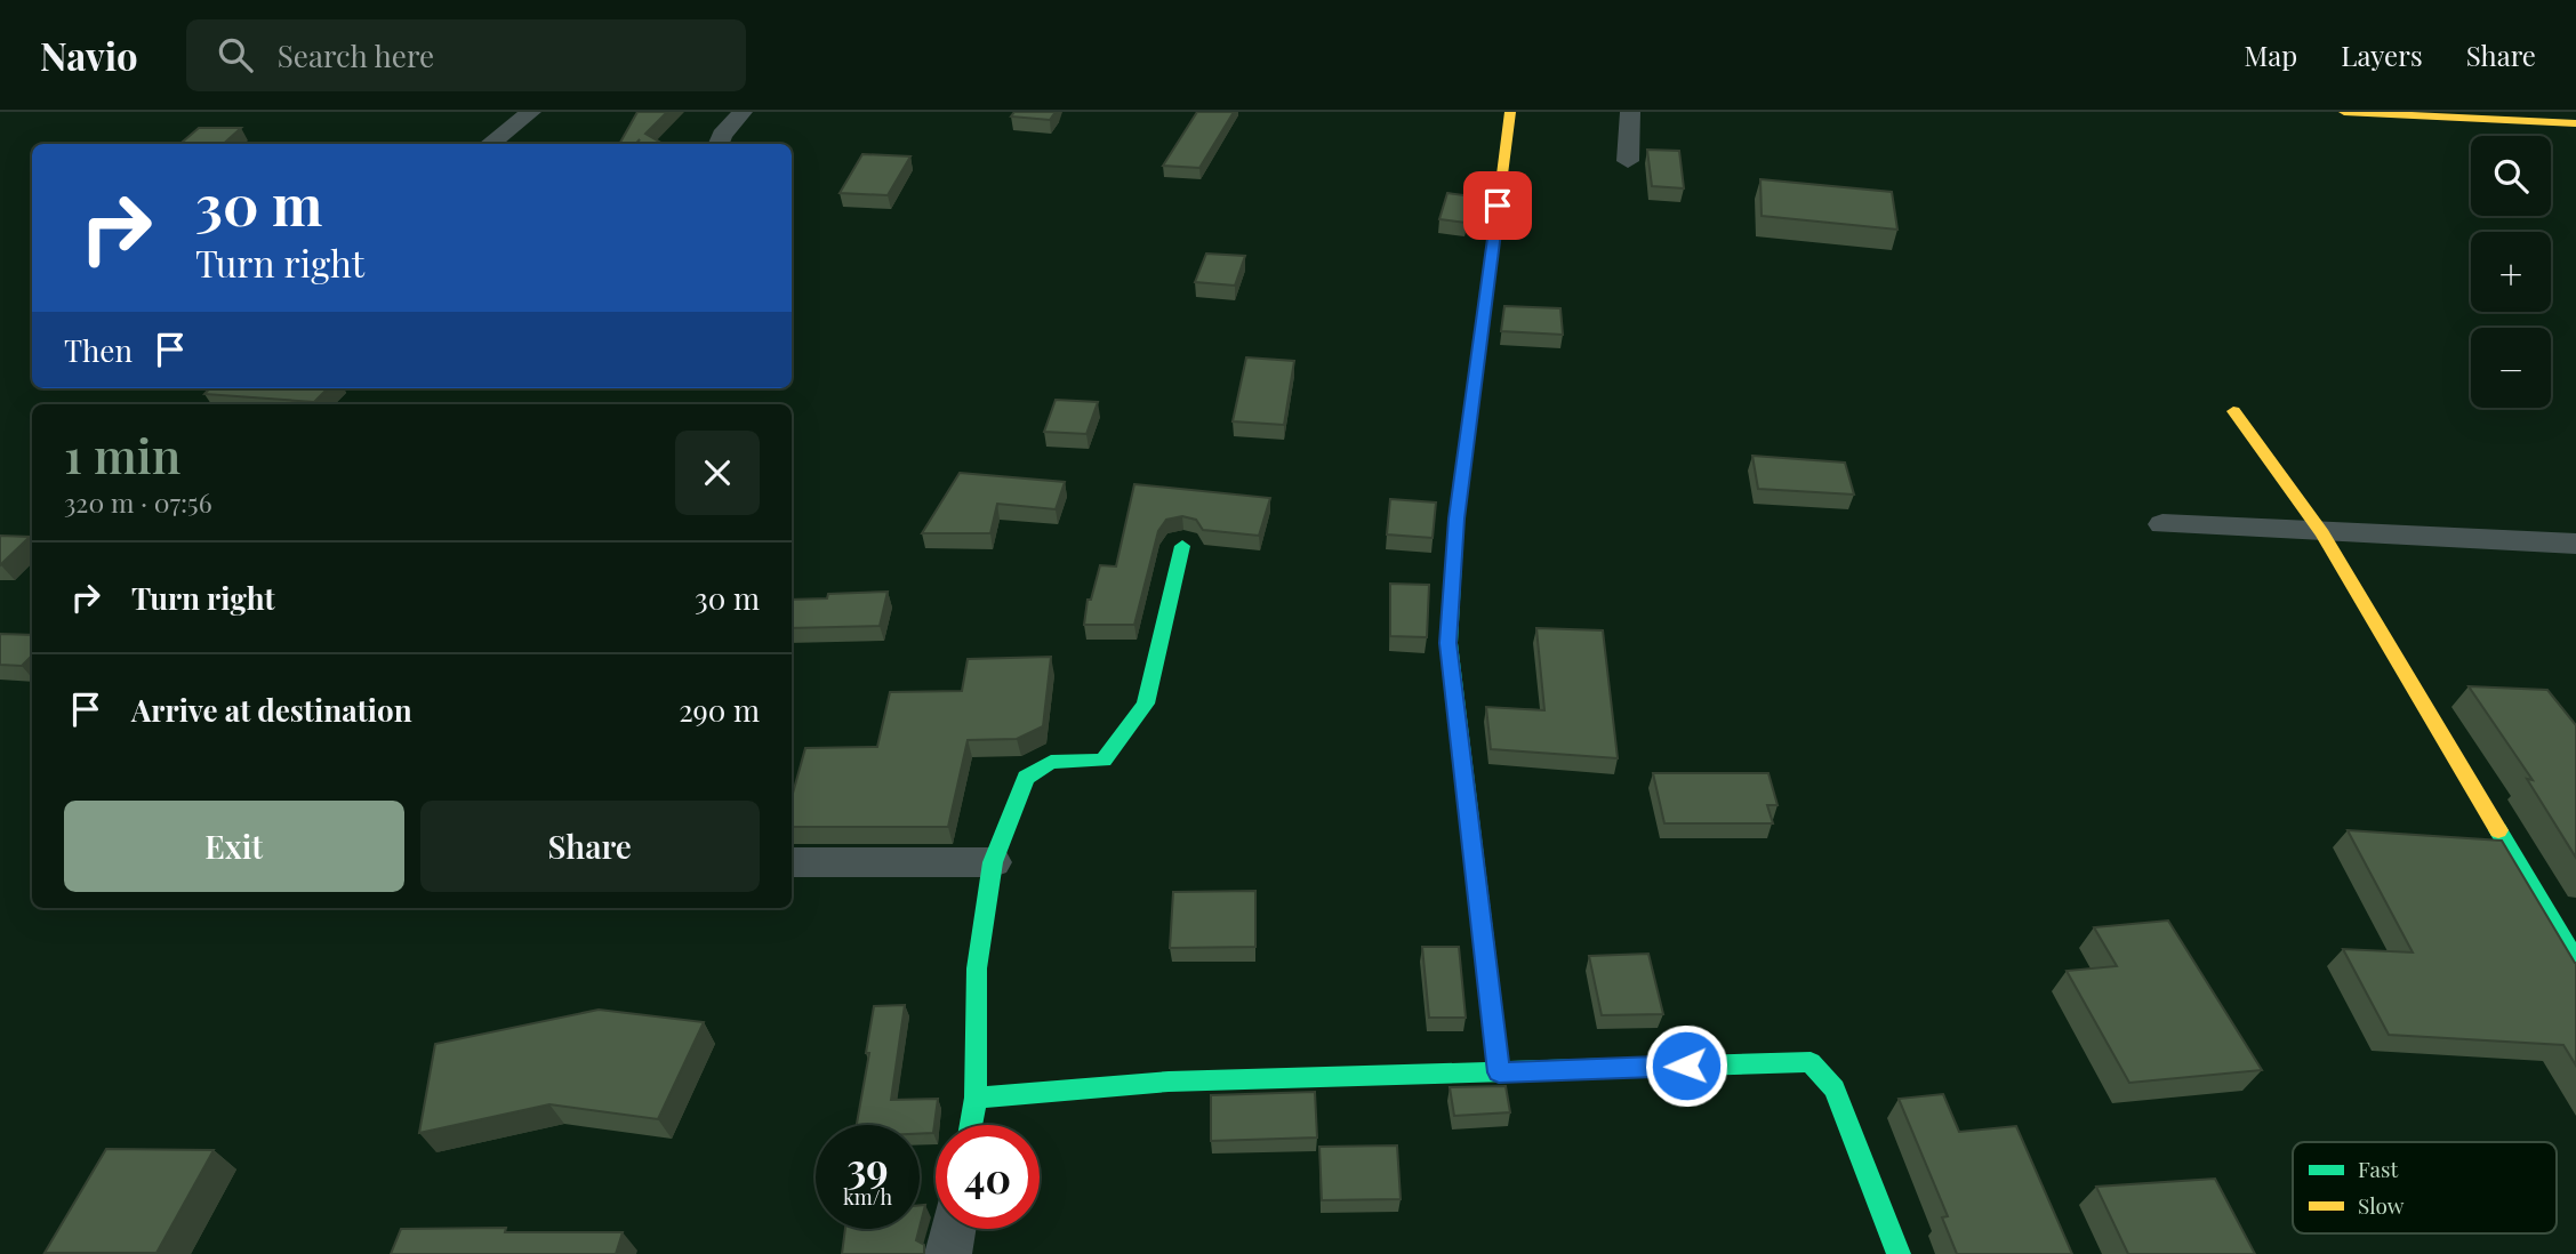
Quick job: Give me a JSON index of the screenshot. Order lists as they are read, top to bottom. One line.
{"legend":["Fast","Slow"],"page":{"header":"Navio","search":"Search here","nav":["Map","Layers","Share"],"map_buttons":["+","−"],"turn":["30 m","Turn right"],"then":"Then","heading":["1 min","320 m · 07:56"],"list":[{"name":"Turn right","value":"30 m"},{"name":"Arrive at destination","value":"290 m"}],"buttons":["Exit","Share"],"speed":"39 km/h","limit":"40"}}
